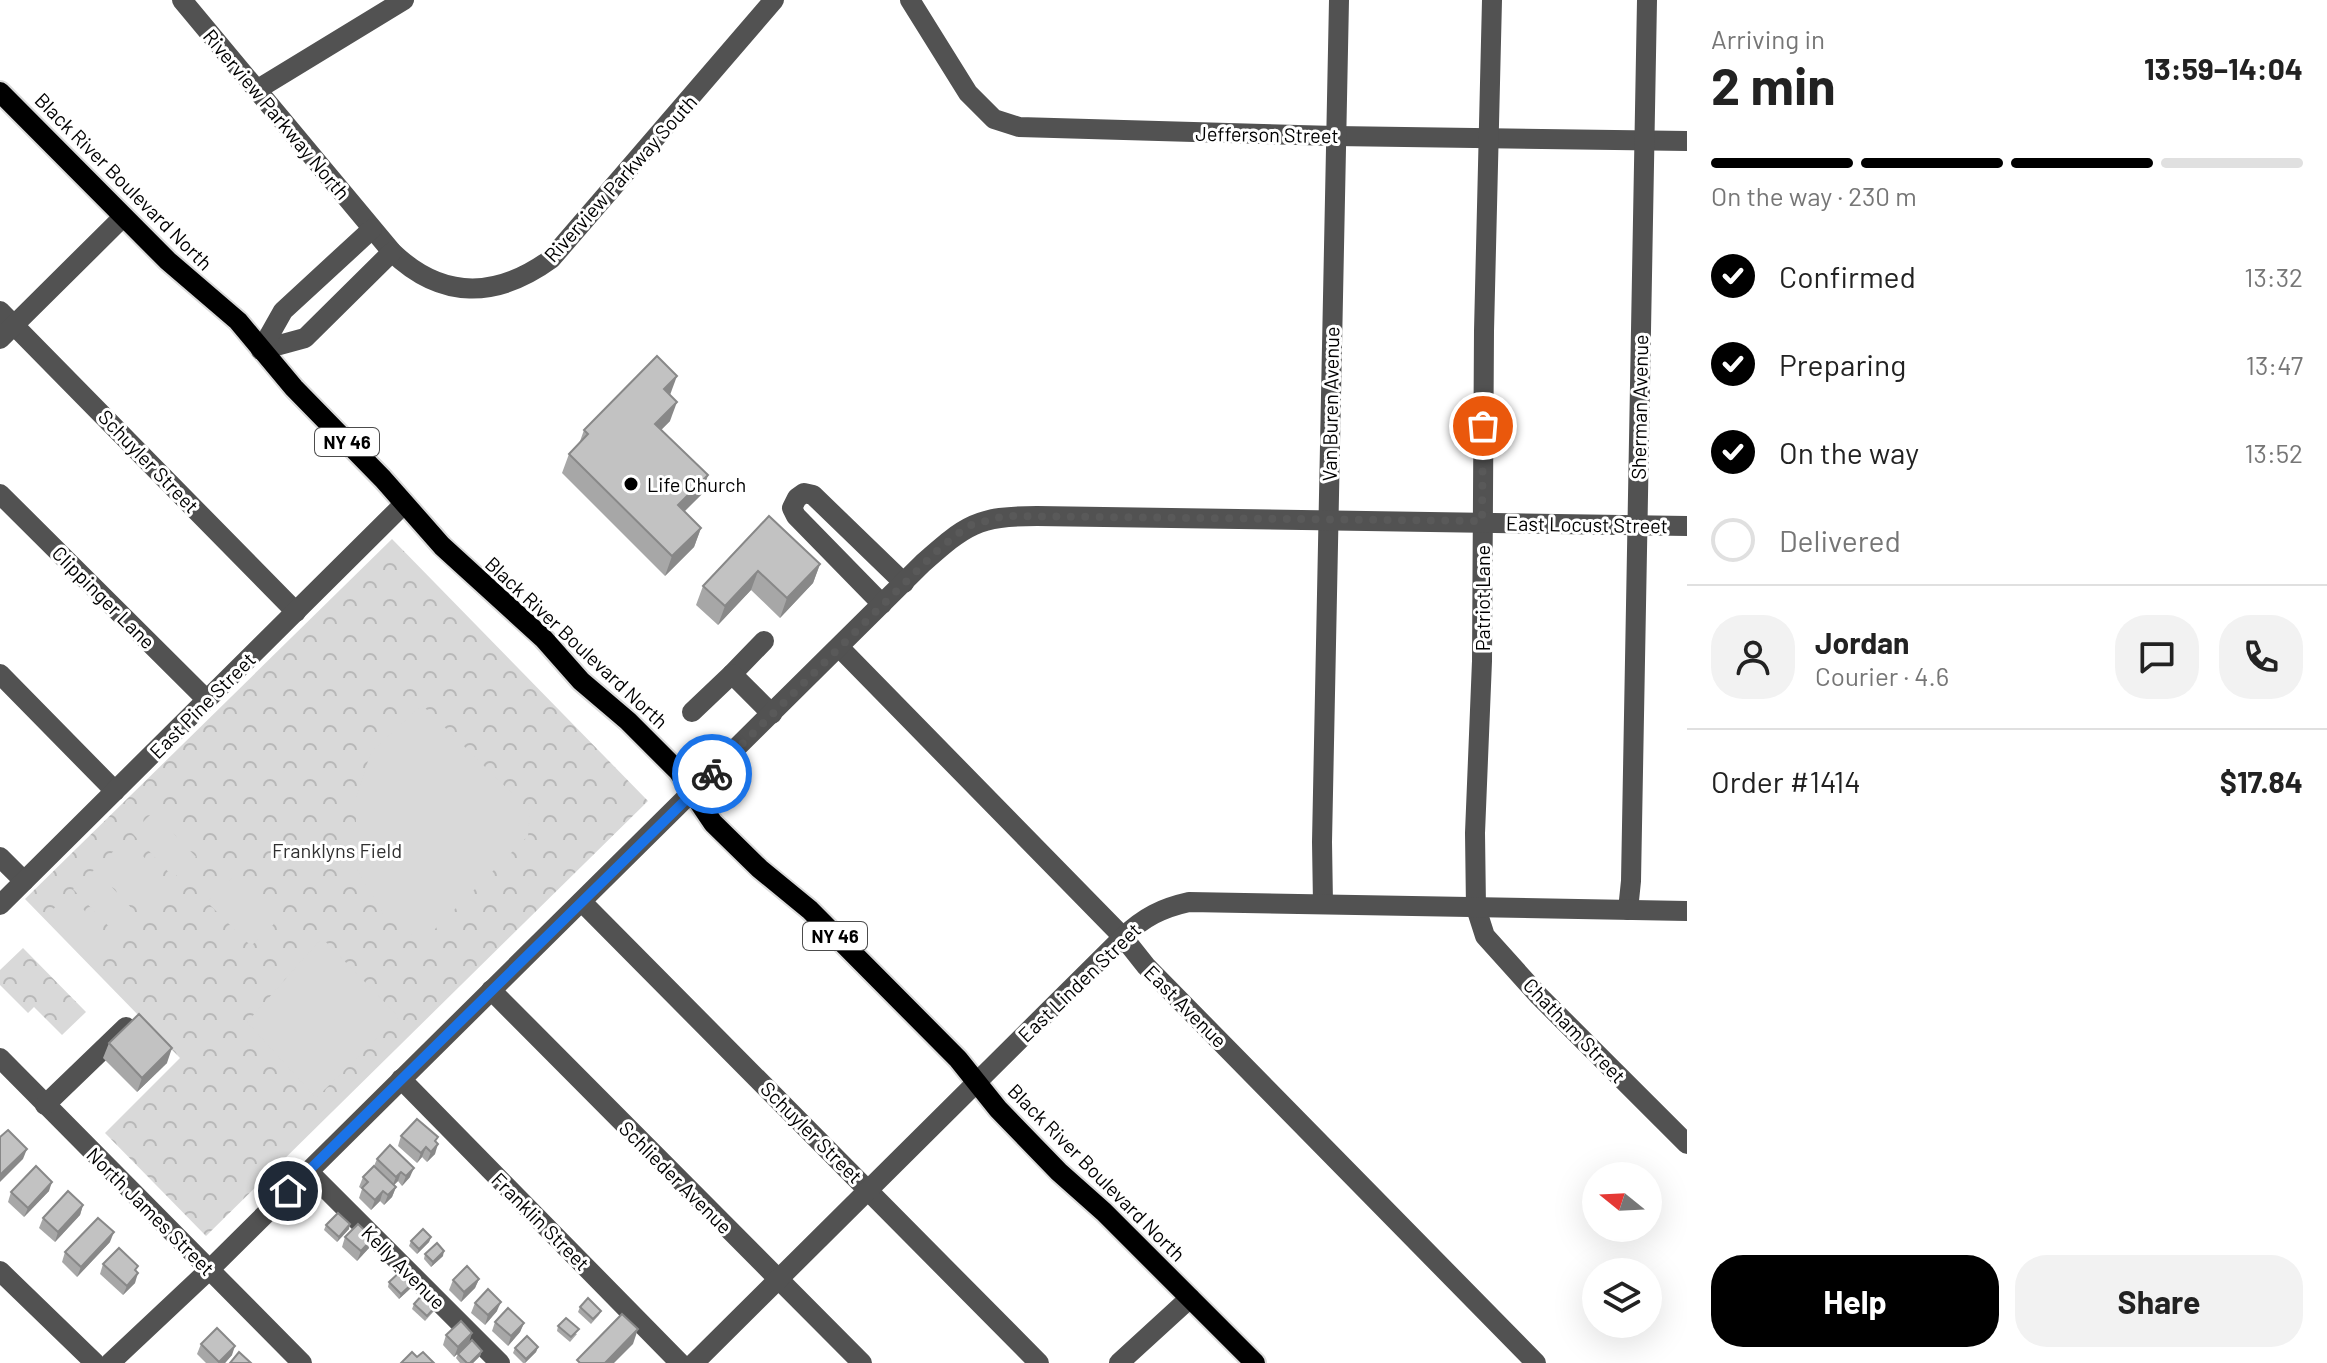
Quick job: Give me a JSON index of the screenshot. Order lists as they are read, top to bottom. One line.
{"streets":{"main road":["Black River Boulevard North","NY 46"],"street":["Riverview Parkway North","Jefferson Street","Riverview Parkway South","Van Buren Avenue","Sherman Avenue","Schuyler Street","East Locust Street","Clippinger Lane","Patriot Lane","East Pine Street","East Linden Street","East Avenue","Chatham Street","Schlieder Avenue","North James Street","Franklin Street","Kelly Avenue"]},"crossings":[["Riverview Parkway North","Riverview Parkway South"],["Jefferson Street","Van Buren Avenue"],["Jefferson Street","Sherman Avenue"],["Jefferson Street","Patriot Lane"],["Black River Boulevard North","East Locust Street"],["Black River Boulevard North","East Pine Street"],["Black River Boulevard North","East Linden Street"],["Van Buren Avenue","East Locust Street"],["Van Buren Avenue","East Linden Street"],["Sherman Avenue","East Locust Street"],["Sherman Avenue","East Linden Street"],["Schuyler Street","East Locust Street"],["Schuyler Street","East Pine Street"],["Schuyler Street","East Linden Street"],["East Locust Street","Patriot Lane"],["East Locust Street","East Avenue"],["East Locust Street","Schlieder Avenue"],["East Locust Street","North James Street"],["East Locust Street","Franklin Street"],["East Locust Street","Kelly Avenue"],["Clippinger Lane","East Pine Street"],["Patriot Lane","East Linden Street"],["Patriot Lane","Chatham Street"],["East Linden Street","East Avenue"],["East Linden Street","Chatham Street"],["East Linden Street","Schlieder Avenue"]],"parks":["Franklyns Field"],"places":["Life Church"],"north":"left","page":{"heading":["2 min","Arriving in","13:59–14:04"],"panel":["Jordan","Courier · 4.6","Order #1414","$17.84"],"bar":"On the way · 230 m","list":[["Confirmed","13:32"],["Preparing","13:47"],["On the way","13:52"],"Delivered"],"buttons":["Help","Share"]}}
